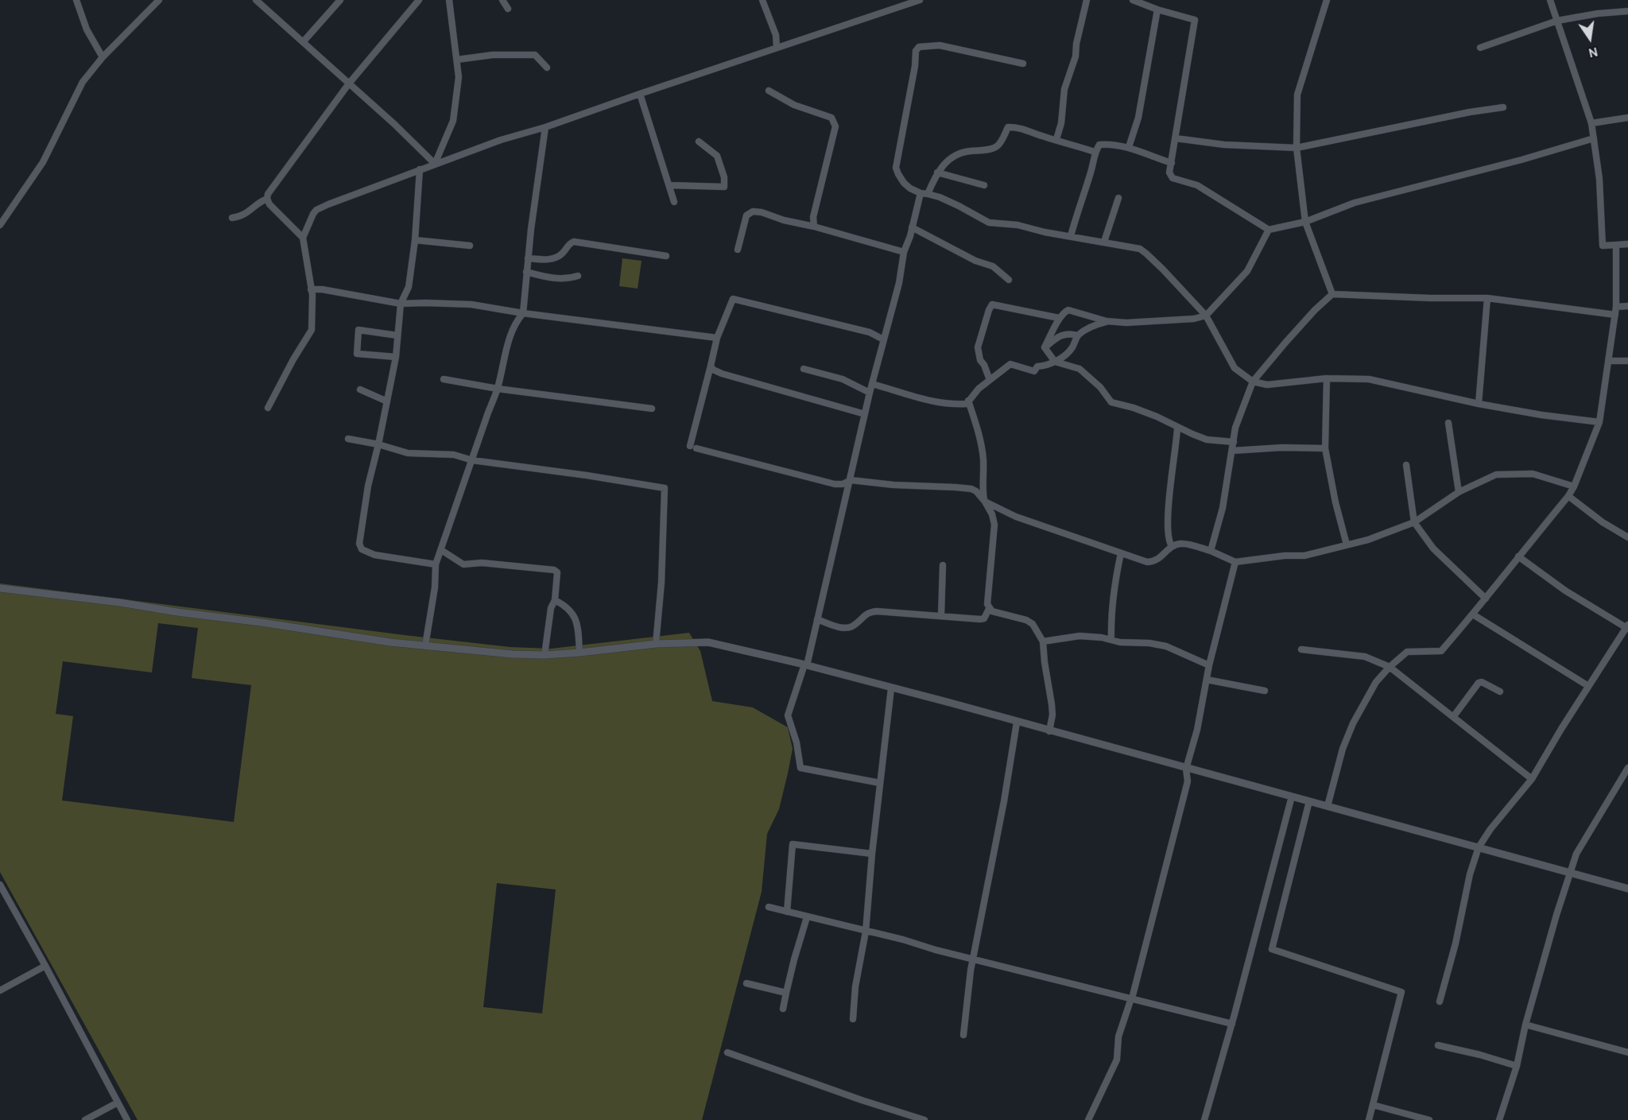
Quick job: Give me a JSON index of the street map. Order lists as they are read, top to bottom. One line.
{"north":"bottom"}
